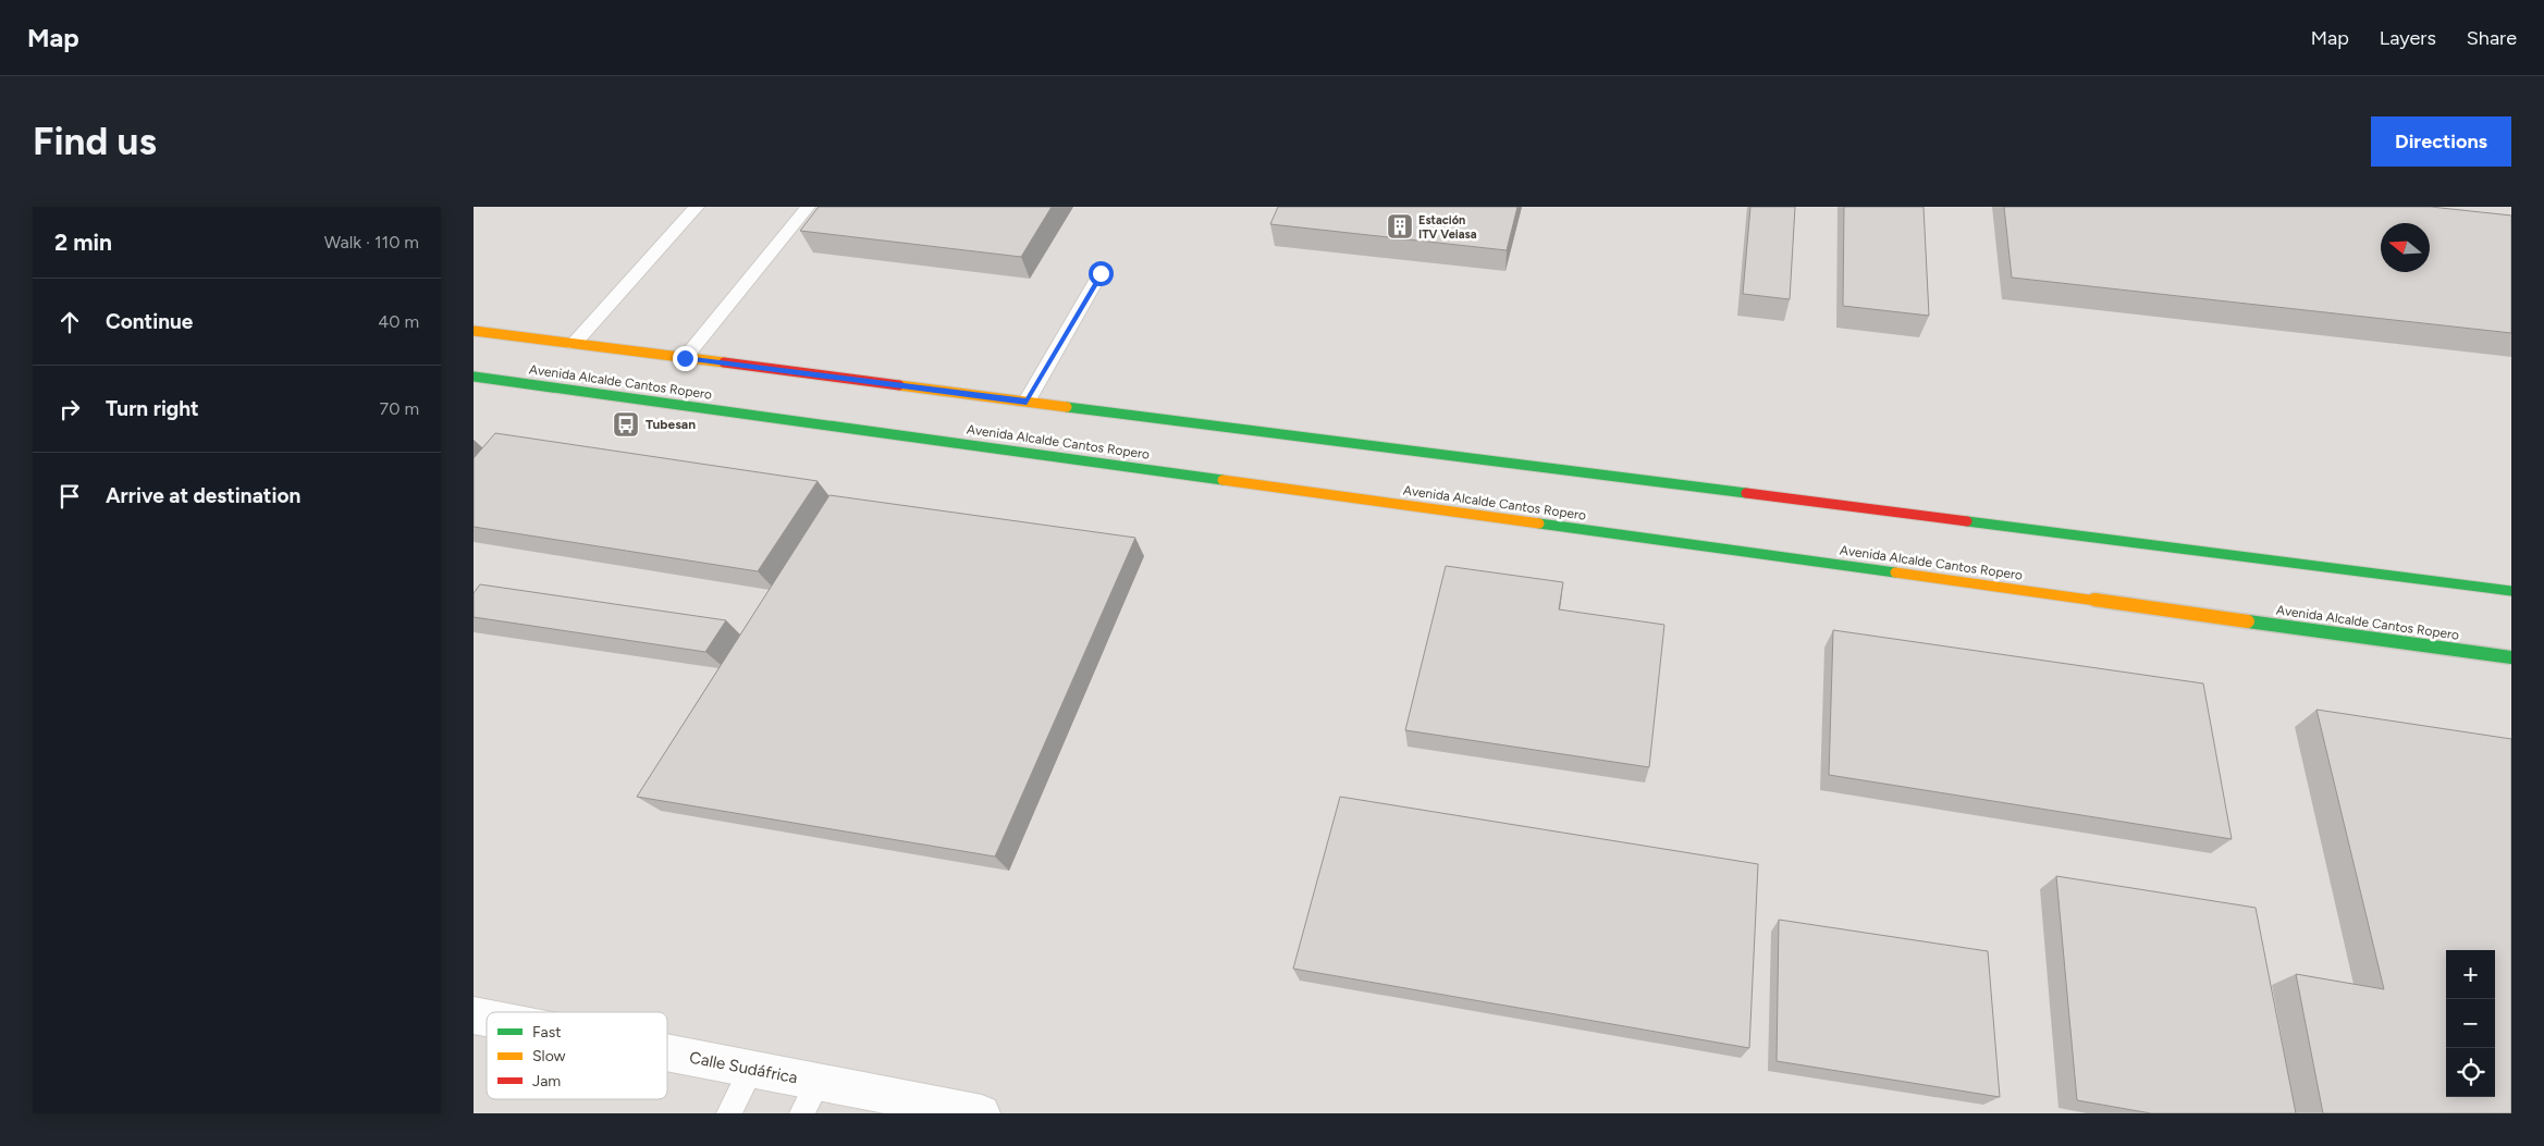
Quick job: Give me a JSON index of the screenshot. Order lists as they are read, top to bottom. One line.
{"streets":{"main road":["Avenida Alcalde Cantos Ropero"],"street":["Calle Sudáfrica"]},"places":{"building":["Estación ITV Veiasa"],"bus stop":["Tubesan"]},"legend":["Fast","Slow","Jam"],"north":"left","page":{"header":"Map","nav":["Map","Layers","Share"],"buttons":"Directions","title":"Find us","heading":["2 min","Walk · 110 m"],"list":[["Continue","40 m"],["Turn right","70 m"],"Arrive at destination"],"map_buttons":["+","−"]}}
